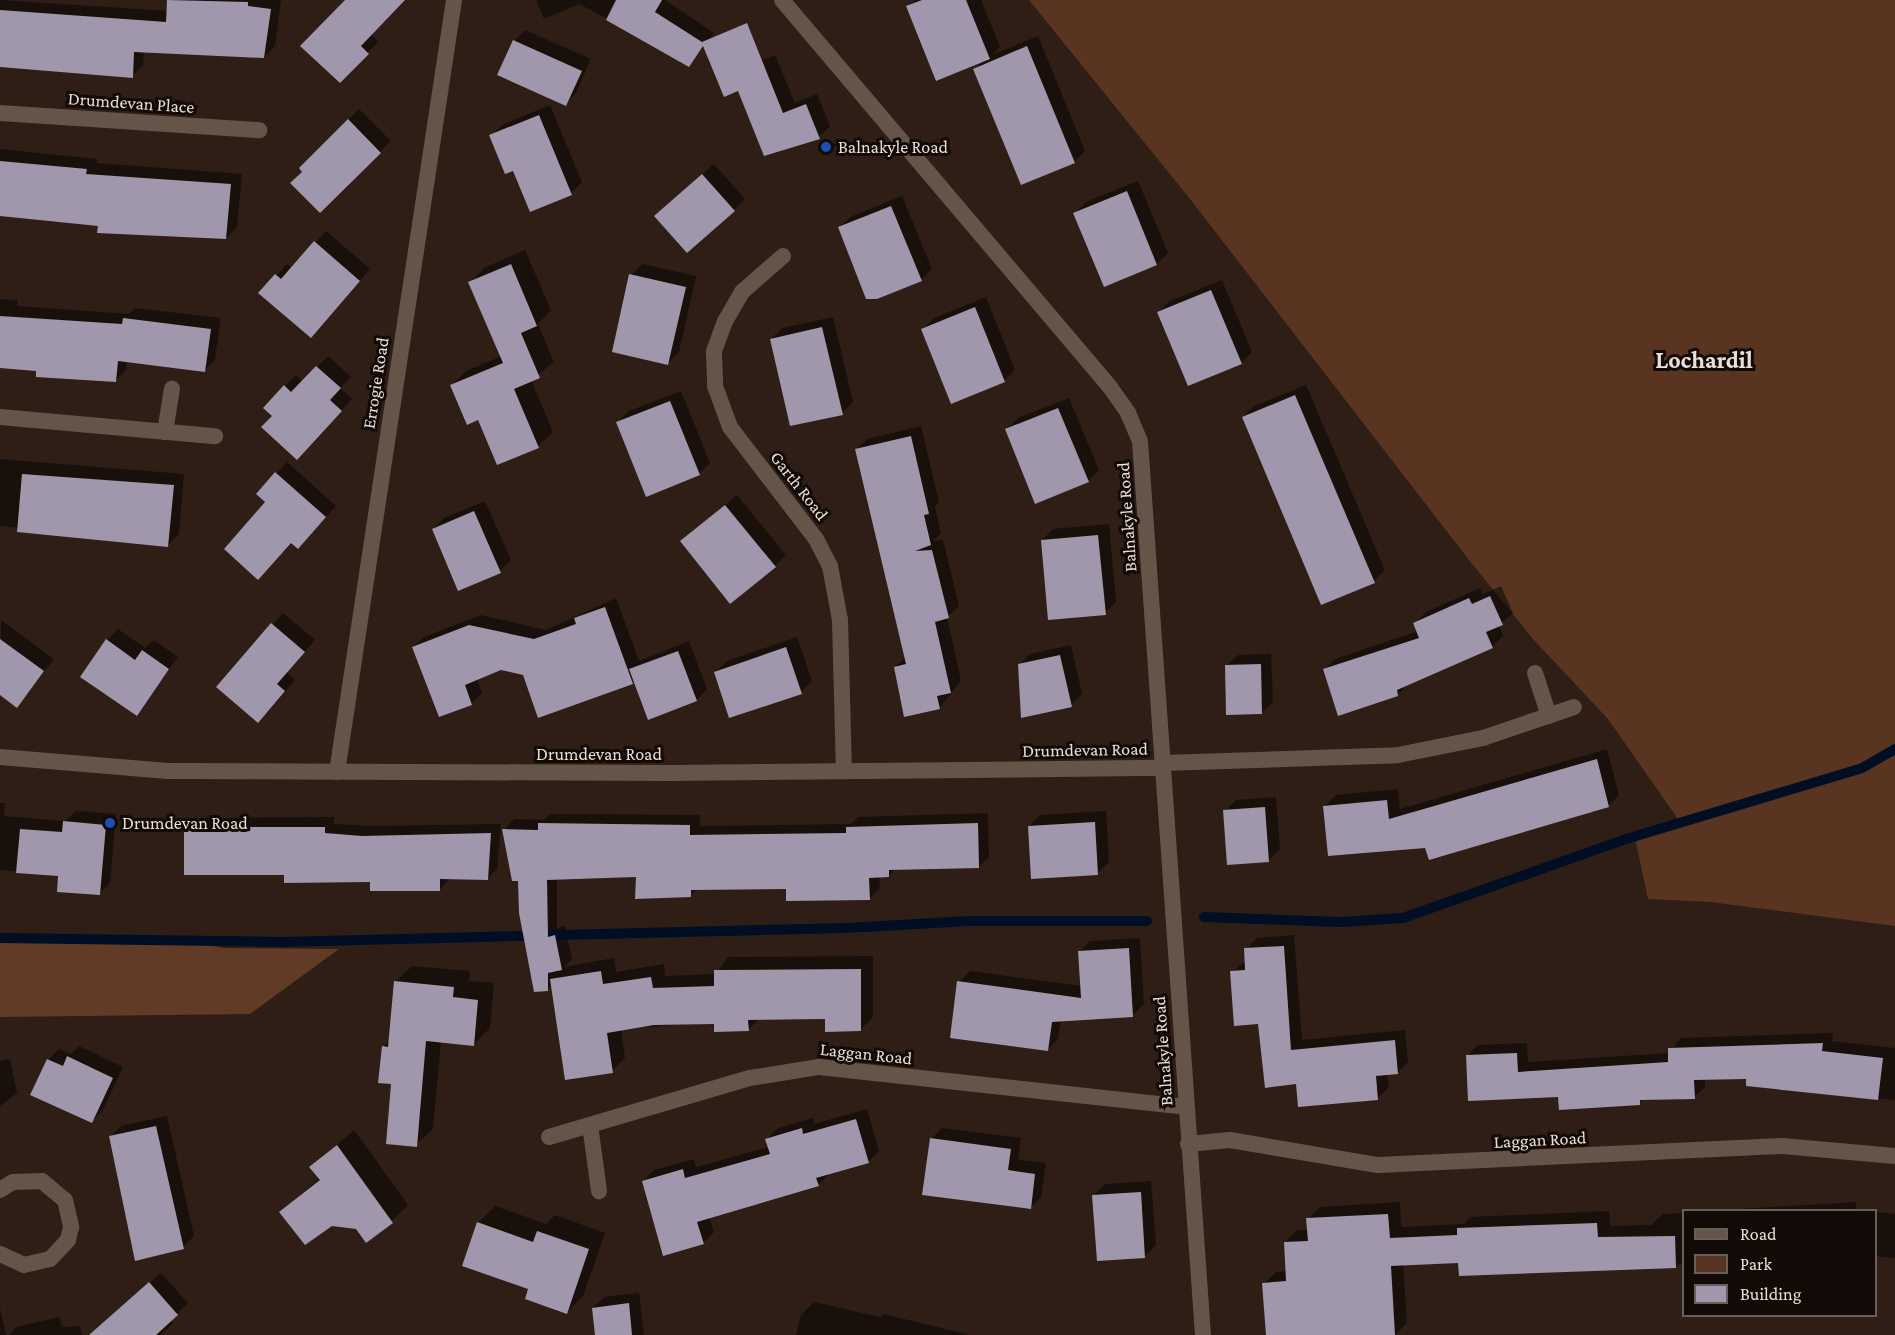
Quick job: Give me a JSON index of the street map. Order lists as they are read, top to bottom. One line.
{"streets":{"street":["Drumdevan Place","Errogie Road","Garth Road","Balnakyle Road","Drumdevan Road","Laggan Road"]},"crossings":[["Errogie Road","Drumdevan Road"],["Garth Road","Drumdevan Road"],["Balnakyle Road","Drumdevan Road"],["Balnakyle Road","Laggan Road"]],"districts":["Lochardil"],"places":["Balnakyle Road","Drumdevan Road"],"legend":["Road","Park","Building"]}
